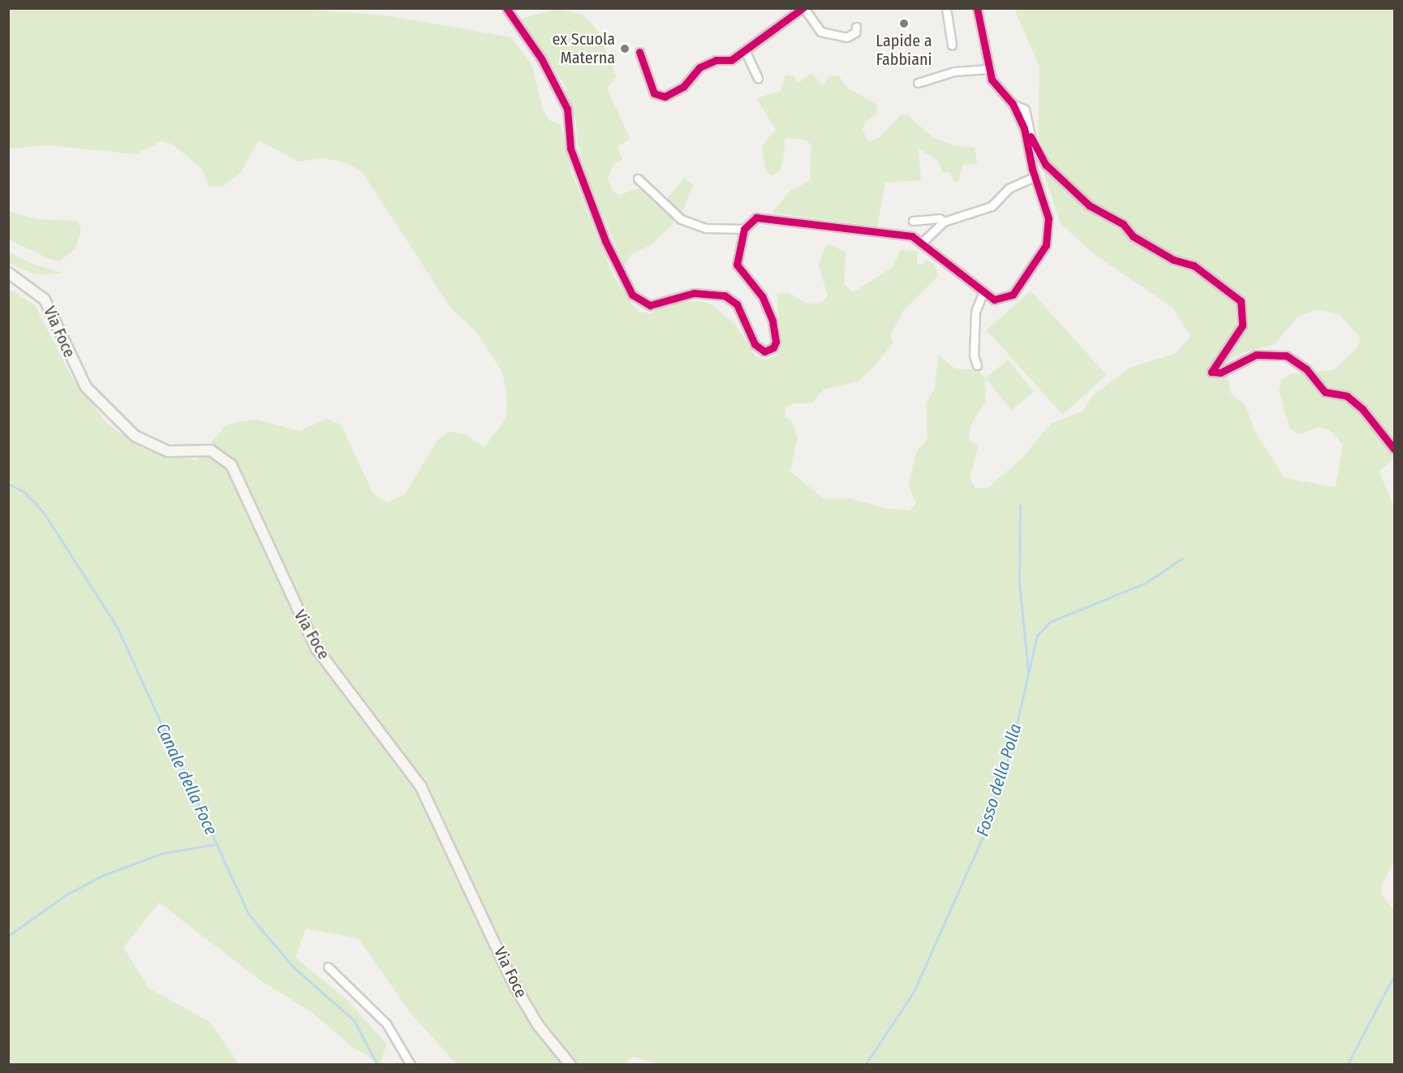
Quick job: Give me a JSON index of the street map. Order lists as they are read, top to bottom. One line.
{"streets":{"main road":["Via Foce"]},"water":["Canale della Foce","Fosso della Polla"],"places":["Lapide a Fabbiani","ex Scuola Materna"]}
